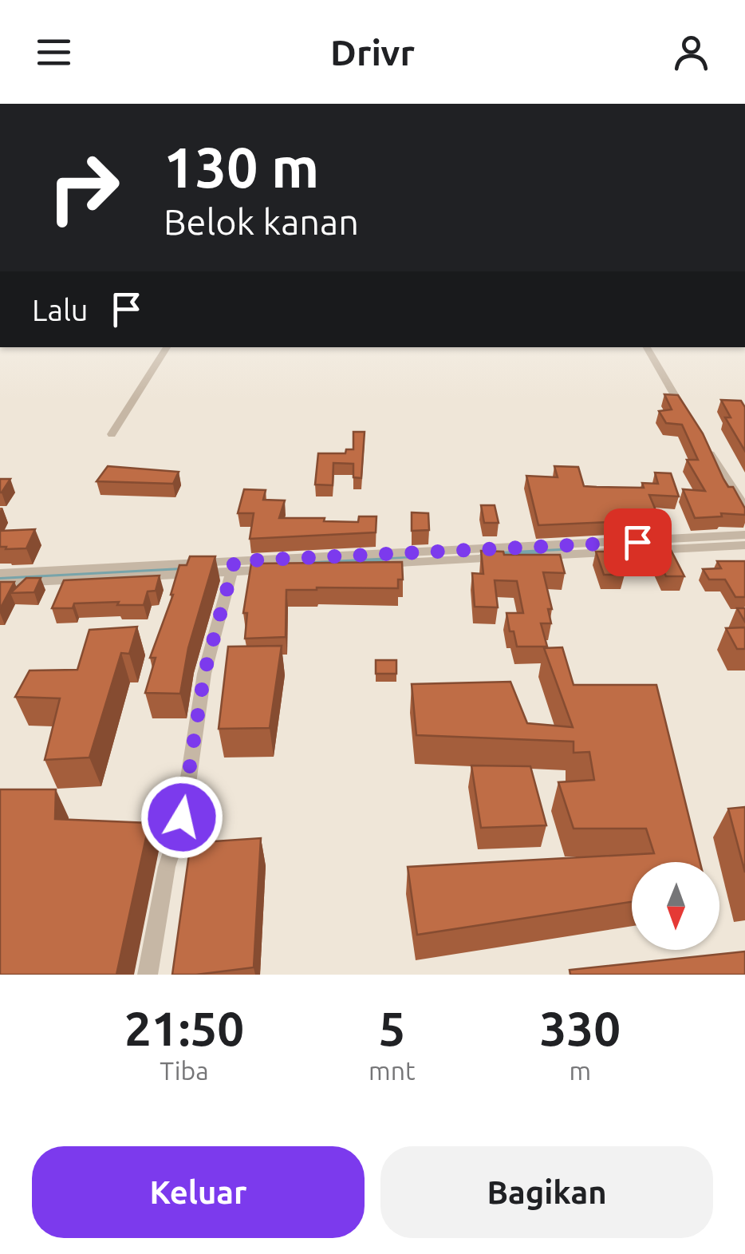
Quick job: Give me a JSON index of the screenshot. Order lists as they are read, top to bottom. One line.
{"north":"bottom","page":{"header":"Drivr","turn":["130 m","Belok kanan"],"then":"Lalu","eta":["21:50","Tiba","5","mnt","330","m"],"buttons":["Keluar","Bagikan"]}}
